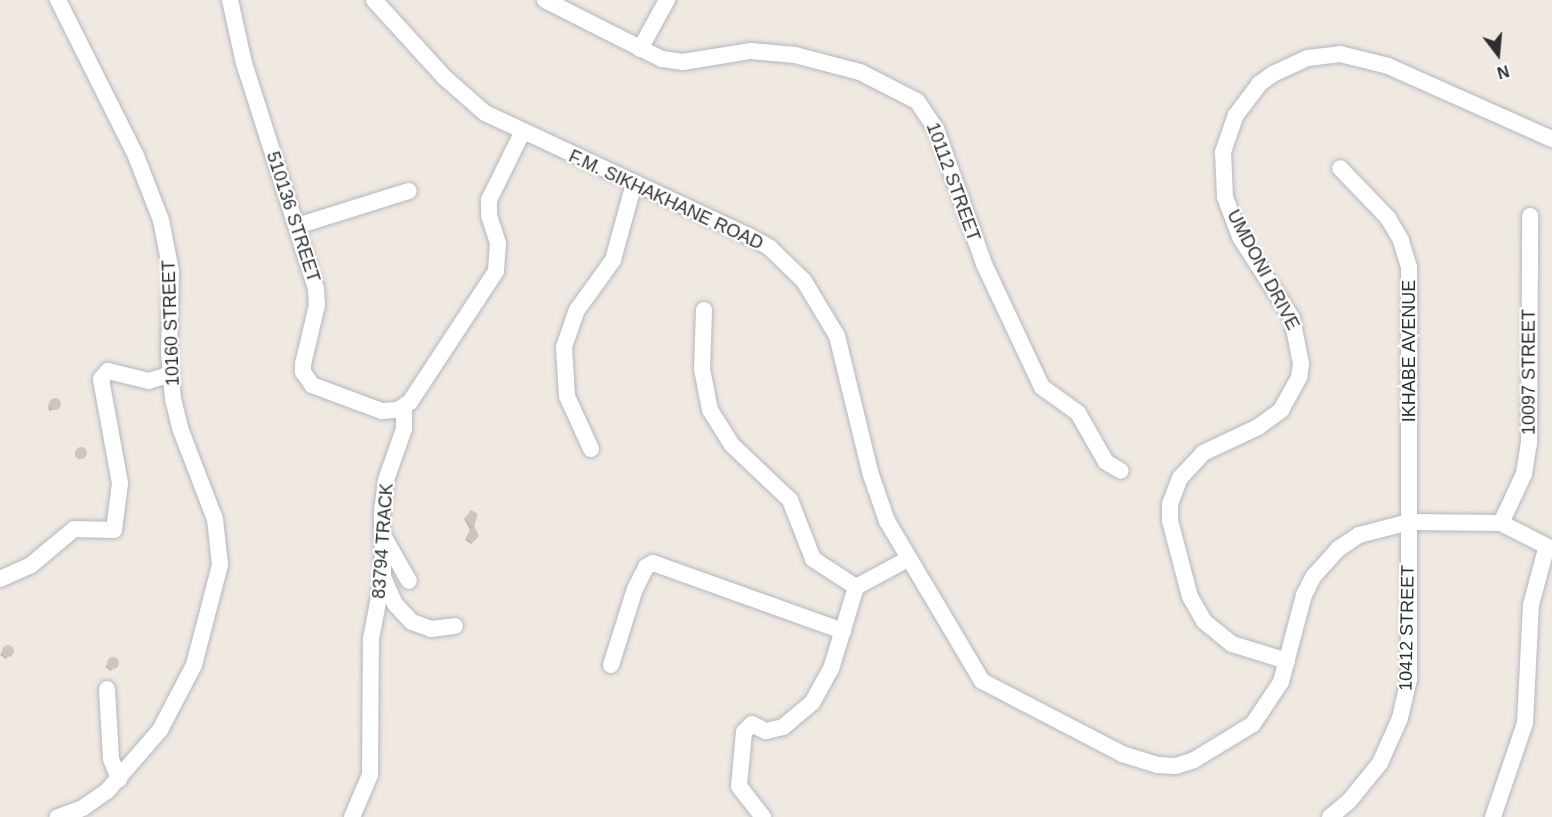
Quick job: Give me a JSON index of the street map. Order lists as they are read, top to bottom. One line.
{"streets":{"street":["10112 STREET","F.M. SIKHAKHANE ROAD","510136 STREET","UMDONI DRIVE","10160 STREET","IKHABE AVENUE","10097 STREET","83794 TRACK","10412 STREET"]},"crossings":[["F.M. SIKHAKHANE ROAD","UMDONI DRIVE"],["F.M. SIKHAKHANE ROAD","IKHABE AVENUE"],["F.M. SIKHAKHANE ROAD","10097 STREET"],["F.M. SIKHAKHANE ROAD","10412 STREET"],["510136 STREET","83794 TRACK"],["IKHABE AVENUE","10412 STREET"]],"north":"bottom"}
